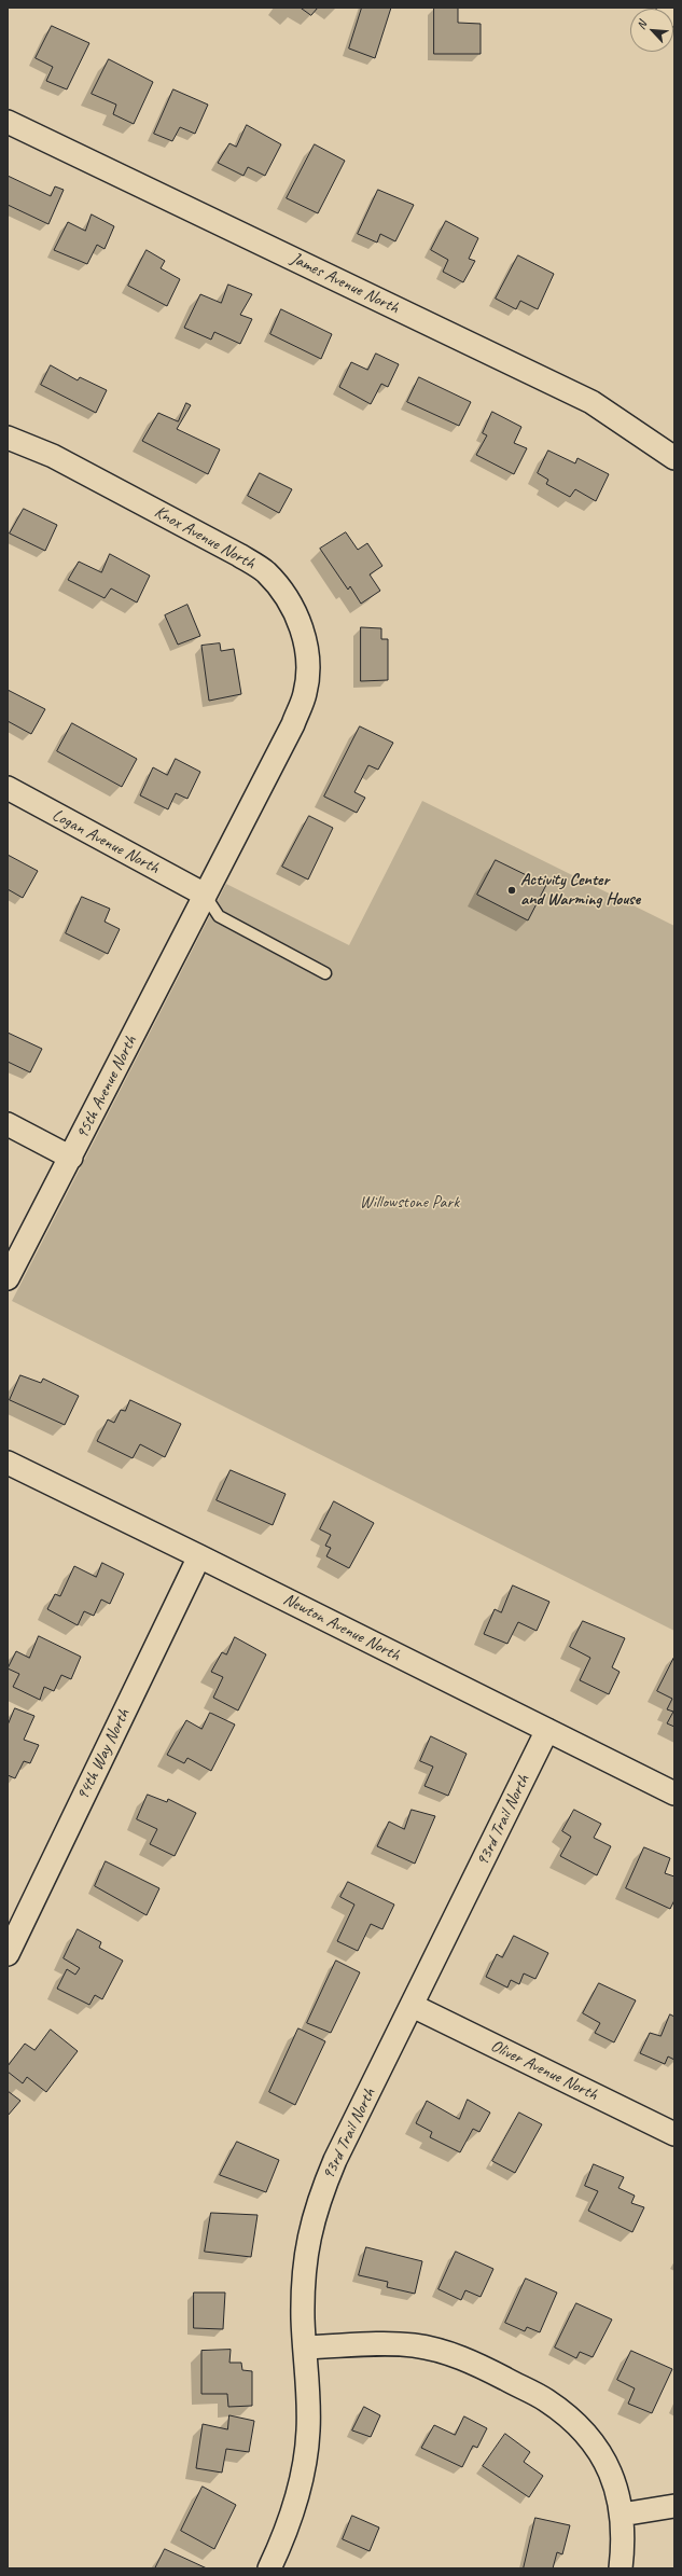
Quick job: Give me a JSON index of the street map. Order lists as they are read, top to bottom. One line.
{"streets":{"street":["James Avenue North","Knox Avenue North","Logan Avenue North","95th Avenue North","Newton Avenue North","94th Way North","93rd Trail North","Oliver Avenue North"]},"crossings":[["Knox Avenue North","Logan Avenue North"],["Knox Avenue North","95th Avenue North"],["Logan Avenue North","95th Avenue North"],["Newton Avenue North","94th Way North"],["Newton Avenue North","93rd Trail North"],["93rd Trail North","Oliver Avenue North"]],"parks":["Willowstone Park"],"places":["Activity Center and Warming House"],"north":"top left"}
